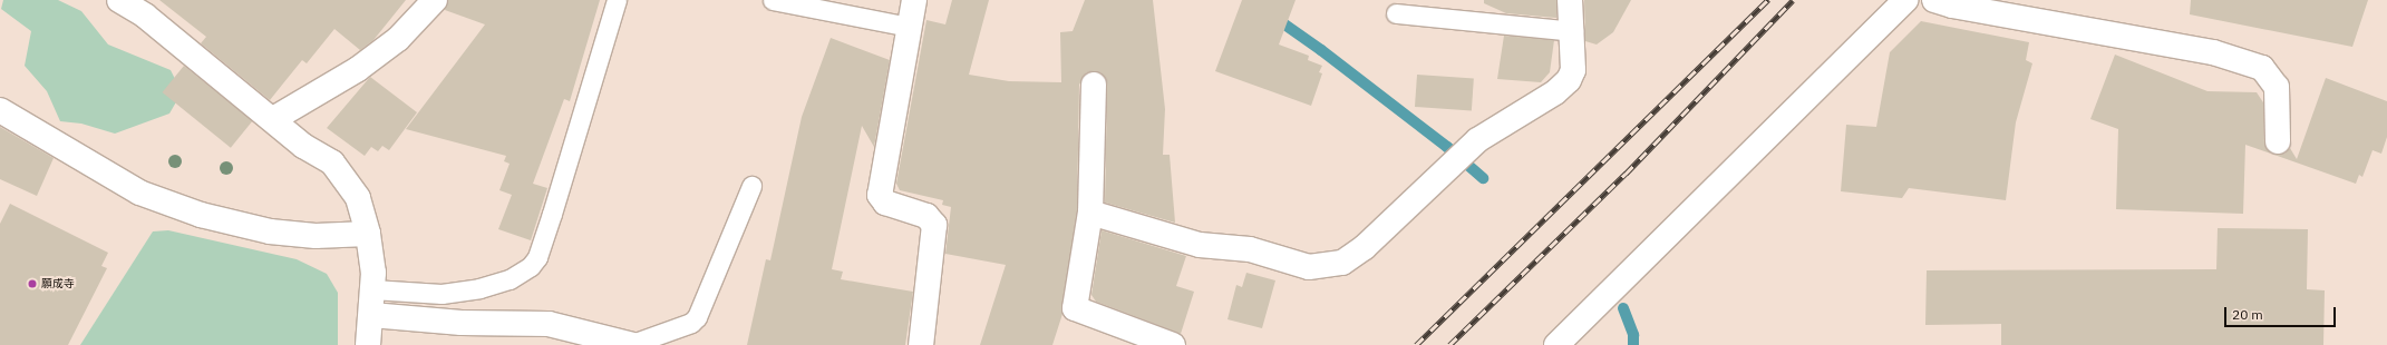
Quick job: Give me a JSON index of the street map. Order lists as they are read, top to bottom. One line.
{"places":["願成寺"],"scale_bar":"20 m"}
